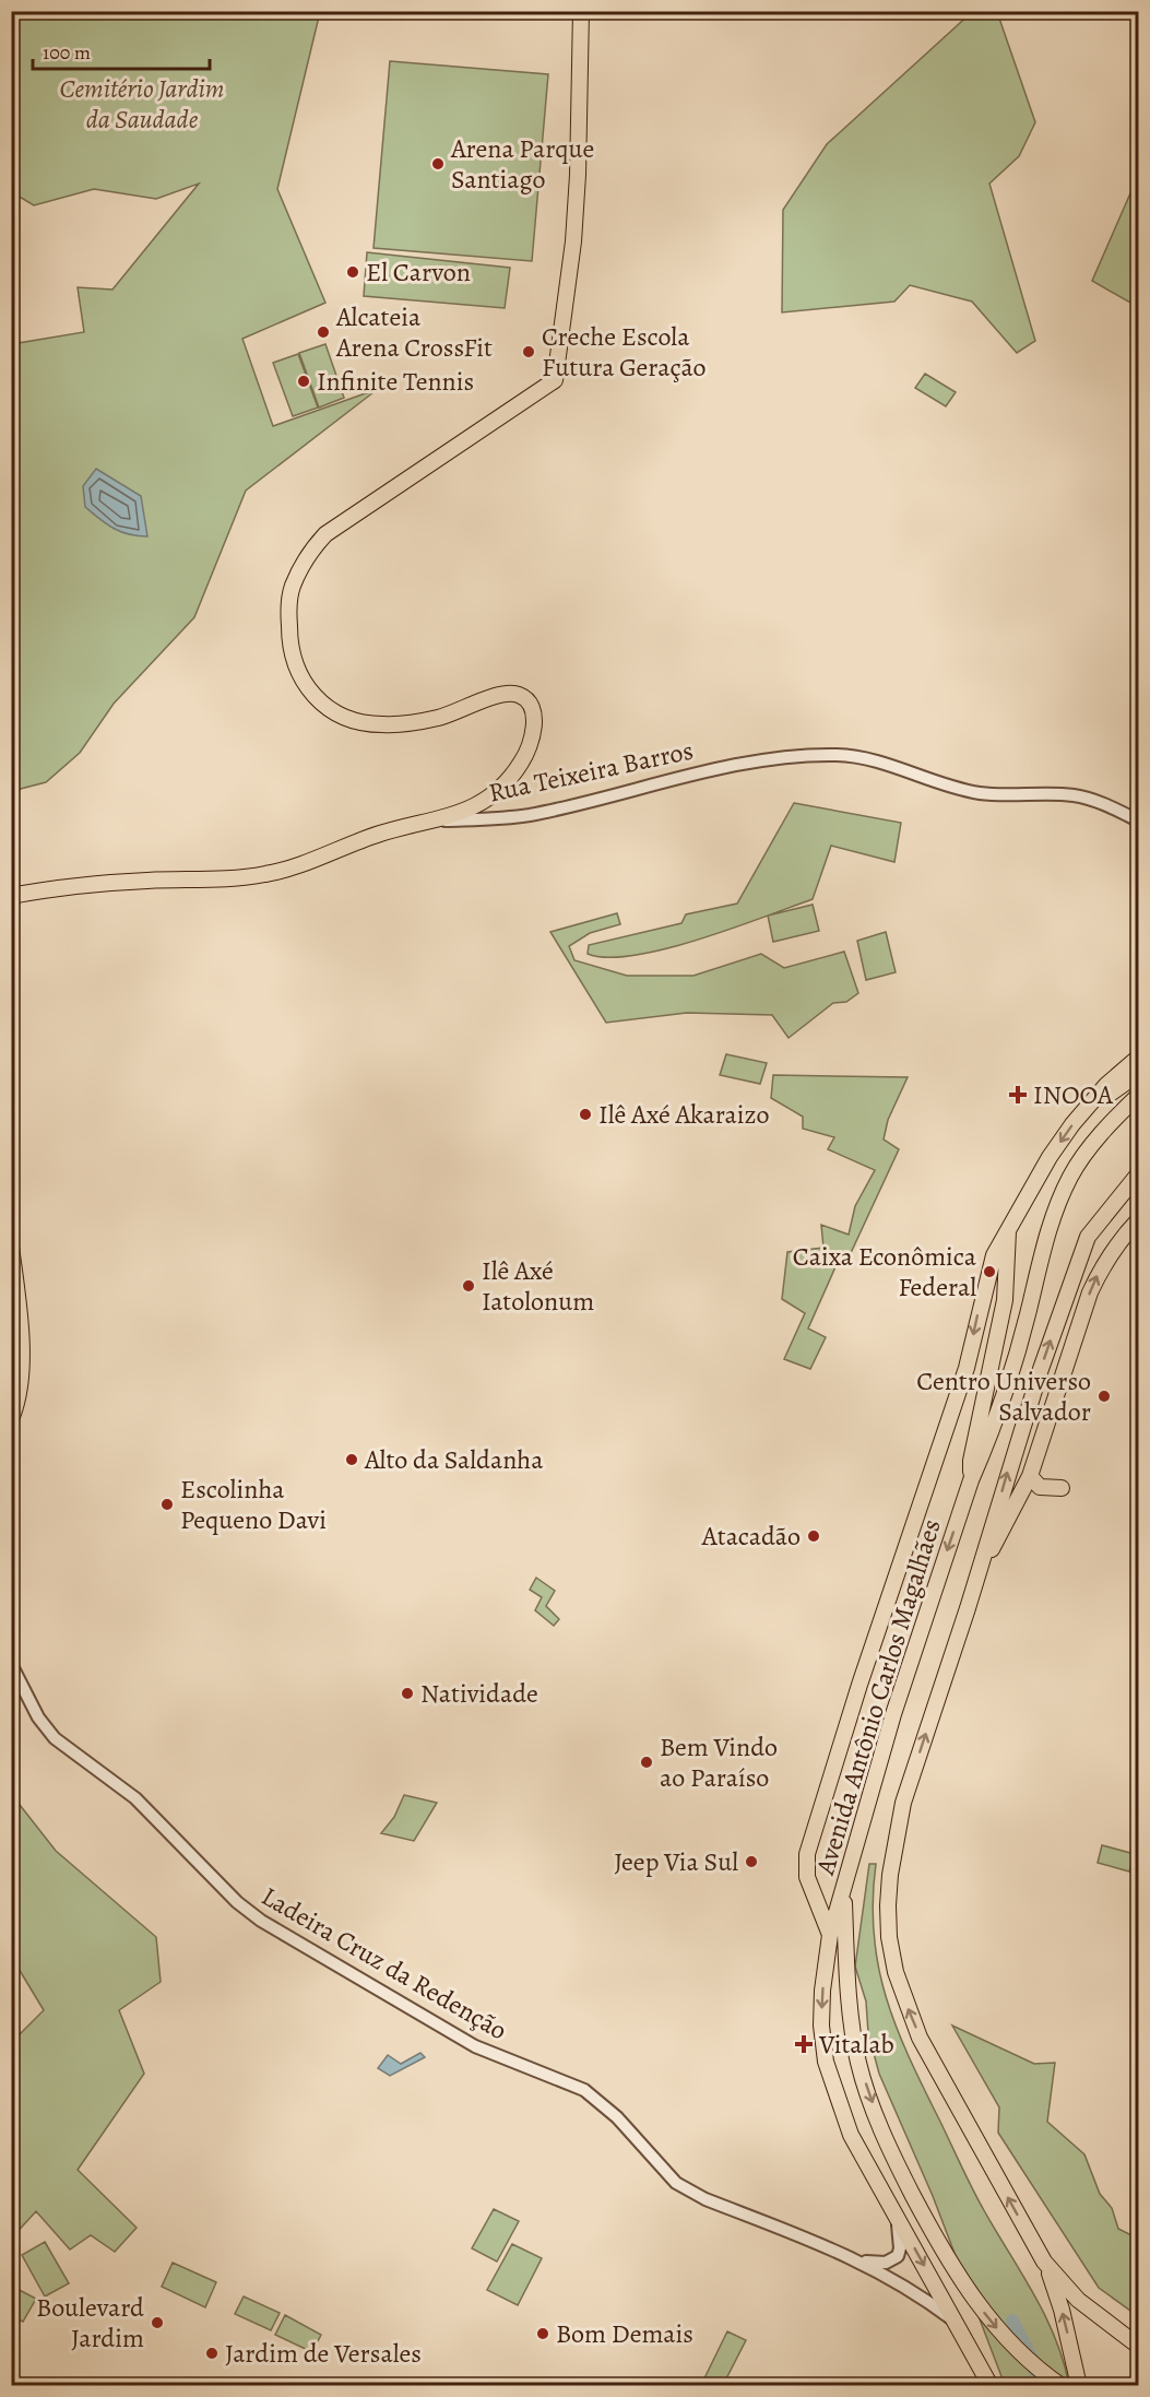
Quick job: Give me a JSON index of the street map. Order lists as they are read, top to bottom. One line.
{"streets":{"main road":["Rua Teixeira Barros","Avenida Antônio Carlos Magalhães"],"street":["Ladeira Cruz da Redenção"]},"crossings":[["Avenida Antônio Carlos Magalhães","Ladeira Cruz da Redenção"]],"parks":["Cemitério Jardim da Saudade"],"places":{"other":["Arena Parque Santiago","El Carvon","Alcateia Arena CrossFit","Creche Escola Futura Geração","Infinite Tennis","Ilê Axé Akaraizo","Caixa Econômica Federal","Ilê Axé Iatolonum","Centro Universo Salvador","Alto da Saldanha","Escolinha Pequeno Davi","Atacadão","Natividade","Bem Vindo ao Paraíso","Jeep Via Sul","Boulevard Jardim","Bom Demais","Jardim de Versales"],"health":["INOOA","Vitalab"]},"scale_bar":"100 m"}
